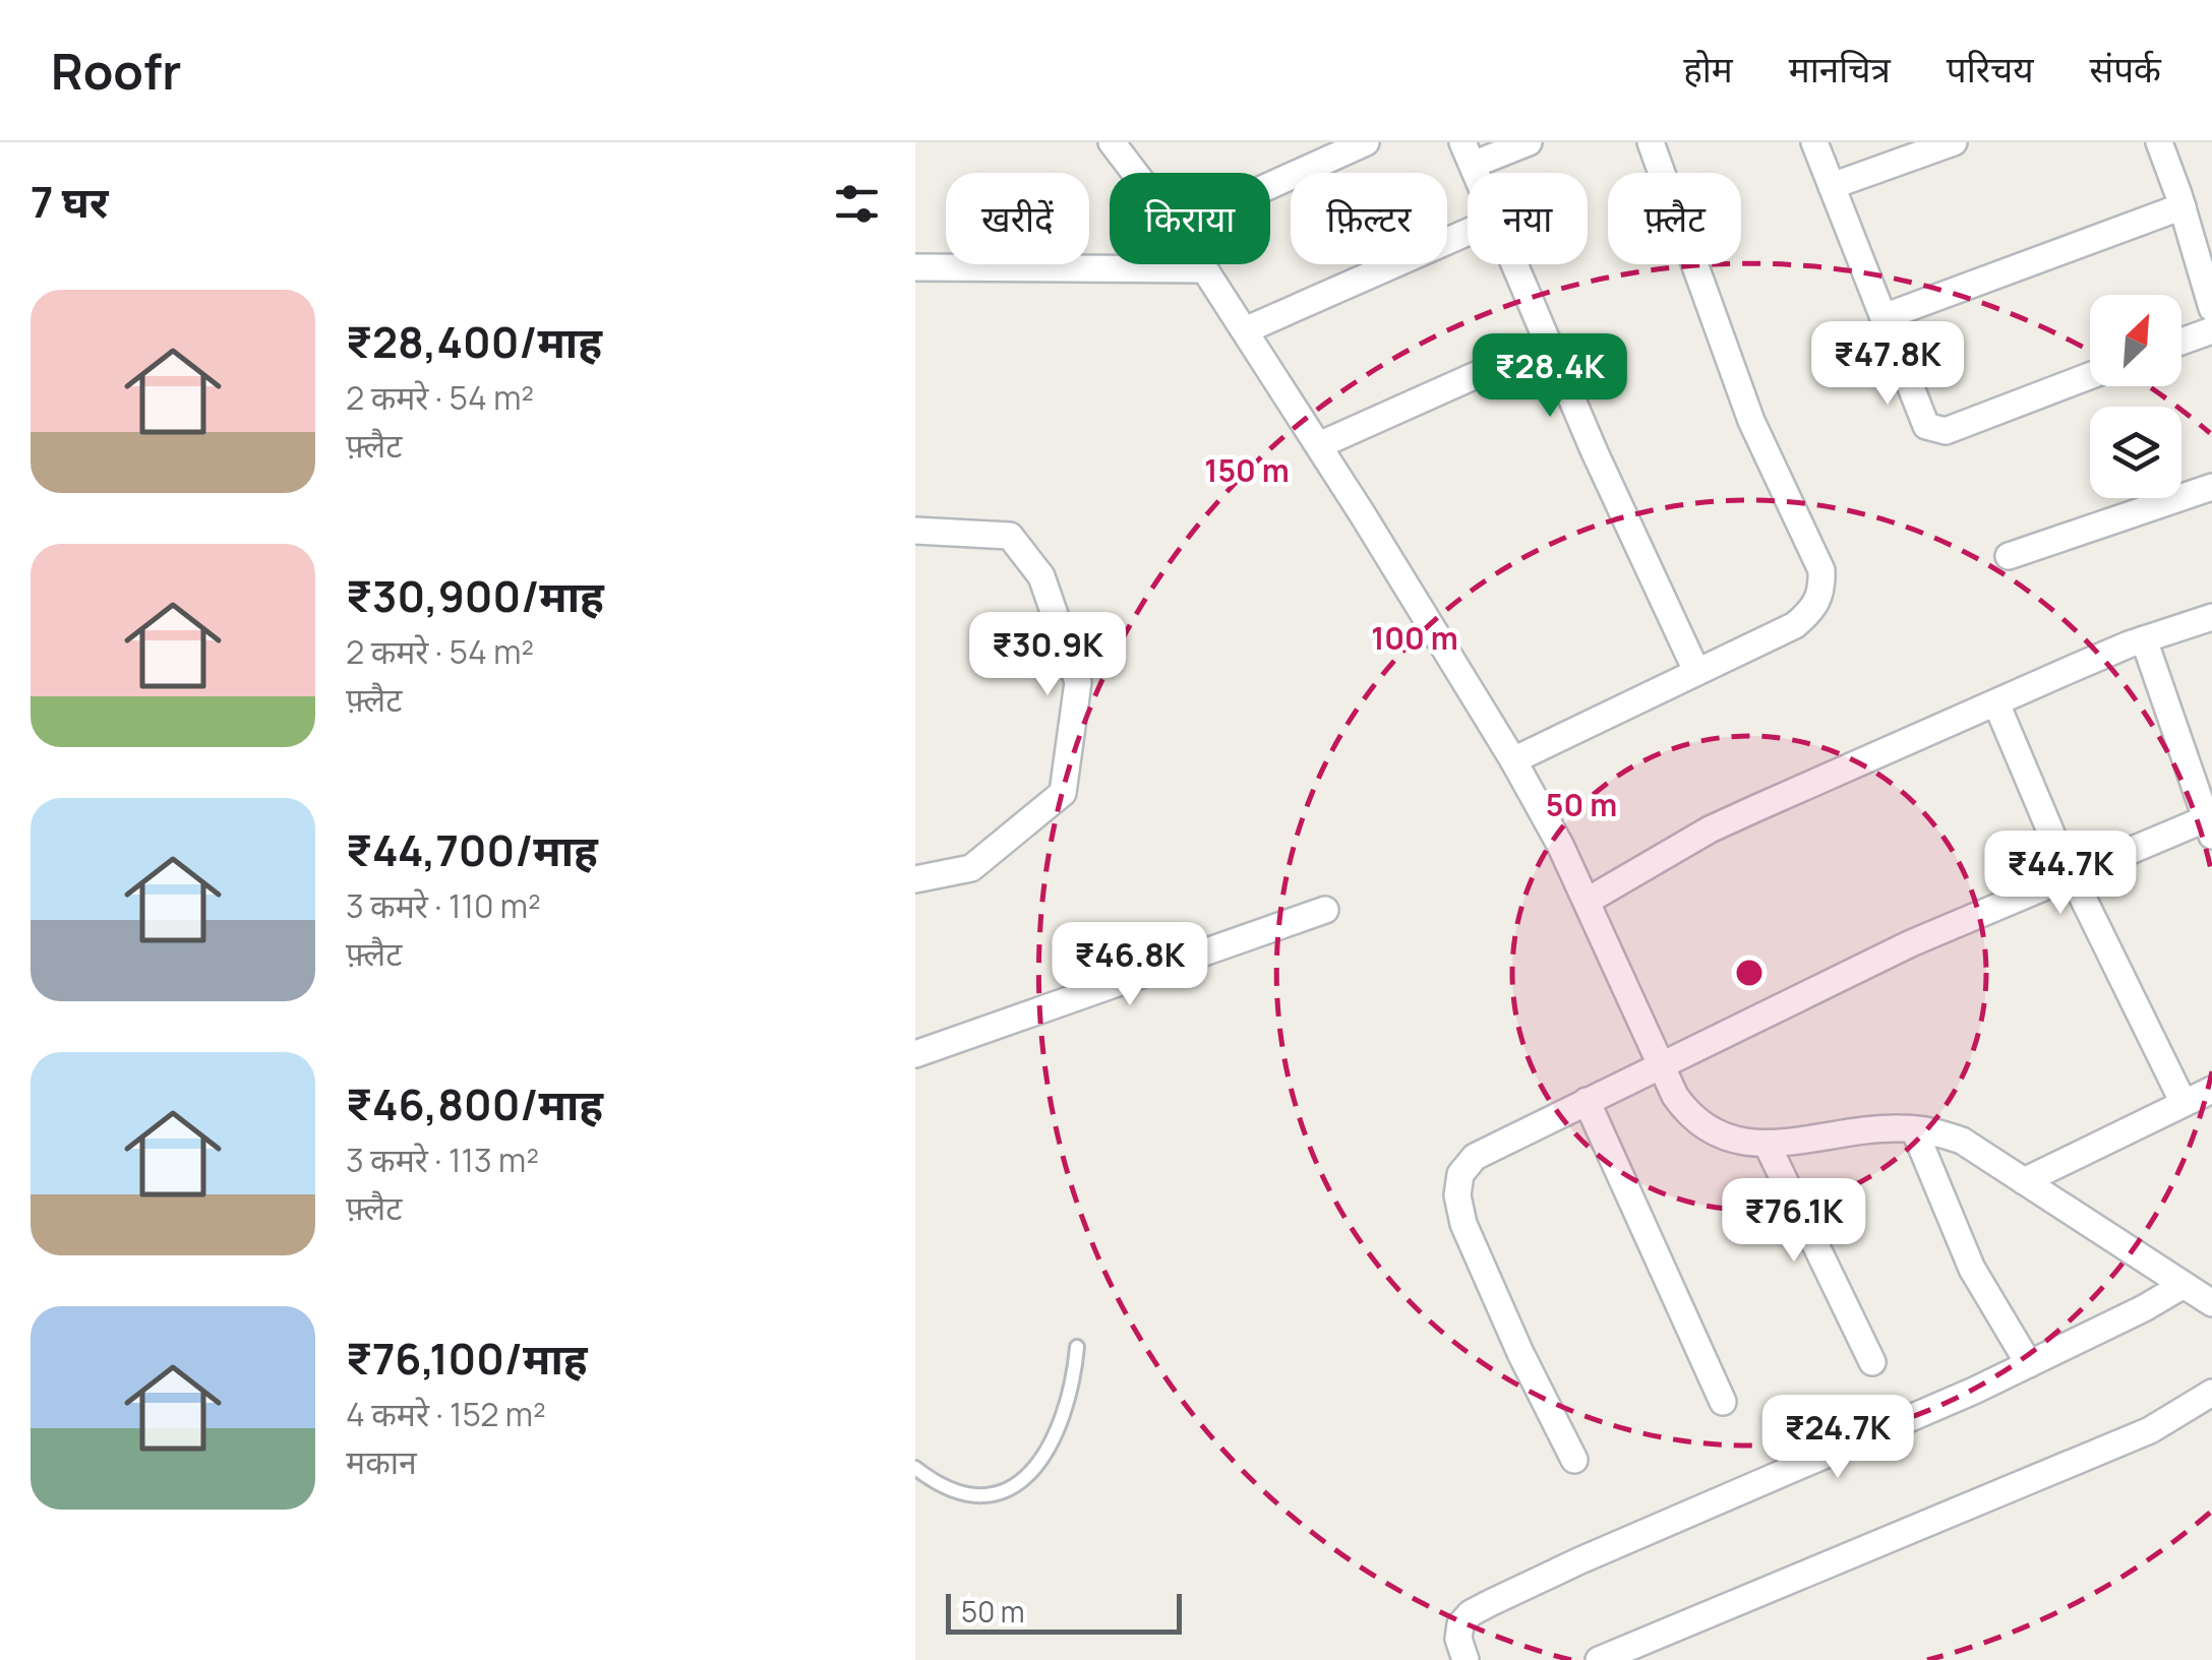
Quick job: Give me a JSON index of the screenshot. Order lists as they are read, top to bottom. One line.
{"scale_bar":"50 m","north":"top right","page":{"header":"Roofr","nav":["होम","मानचित्र","परिचय","संपर्क"],"heading":"7 घर","chip":["खरीदें","किराया","फ़िल्टर","नया","फ़्लैट"],"list":[{"name":"₹28,400/माह","note":"2 कमरे · 54 m² · फ़्लैट"},{"name":"₹30,900/माह","note":"2 कमरे · 54 m² · फ़्लैट"},{"name":"₹44,700/माह","note":"3 कमरे · 110 m² · फ़्लैट"},{"name":"₹46,800/माह","note":"3 कमरे · 113 m² · फ़्लैट"},{"name":"₹76,100/माह","note":"4 कमरे · 152 m² · मकान"}],"price":["₹47.8K","₹28.4K","₹30.9K","₹44.7K","₹46.8K","₹76.1K","₹24.7K"],"scale":"50 m"},"rings":["150 m","100 m","50 m"]}
